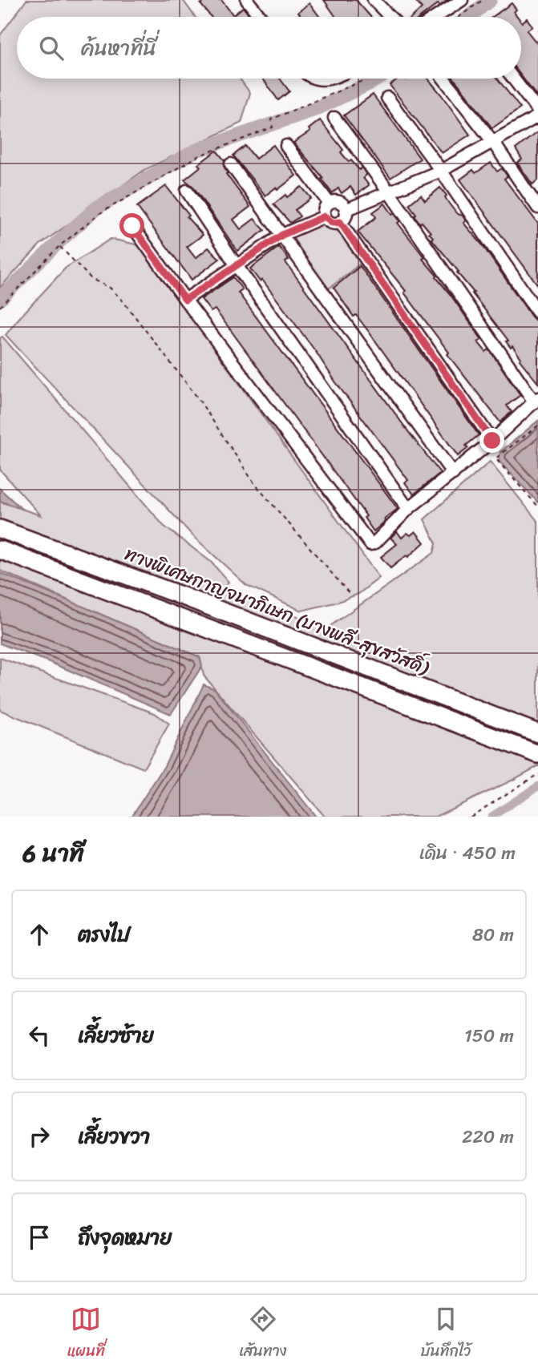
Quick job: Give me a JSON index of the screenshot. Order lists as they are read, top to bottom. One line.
{"streets":{"highway":["ทางพิเศษกาญจนาภิเษก (บางพลี-สุขสวัสดิ์)"]},"page":{"search":"ค้นหาที่นี่","heading":["6 นาที","เดิน · 450 m"],"list":[["ตรงไป","80 m"],["เลี้ยวซ้าย","150 m"],["เลี้ยวขวา","220 m"],"ถึงจุดหมาย"],"nav":["แผนที่","เส้นทาง","บันทึกไว้"]}}
